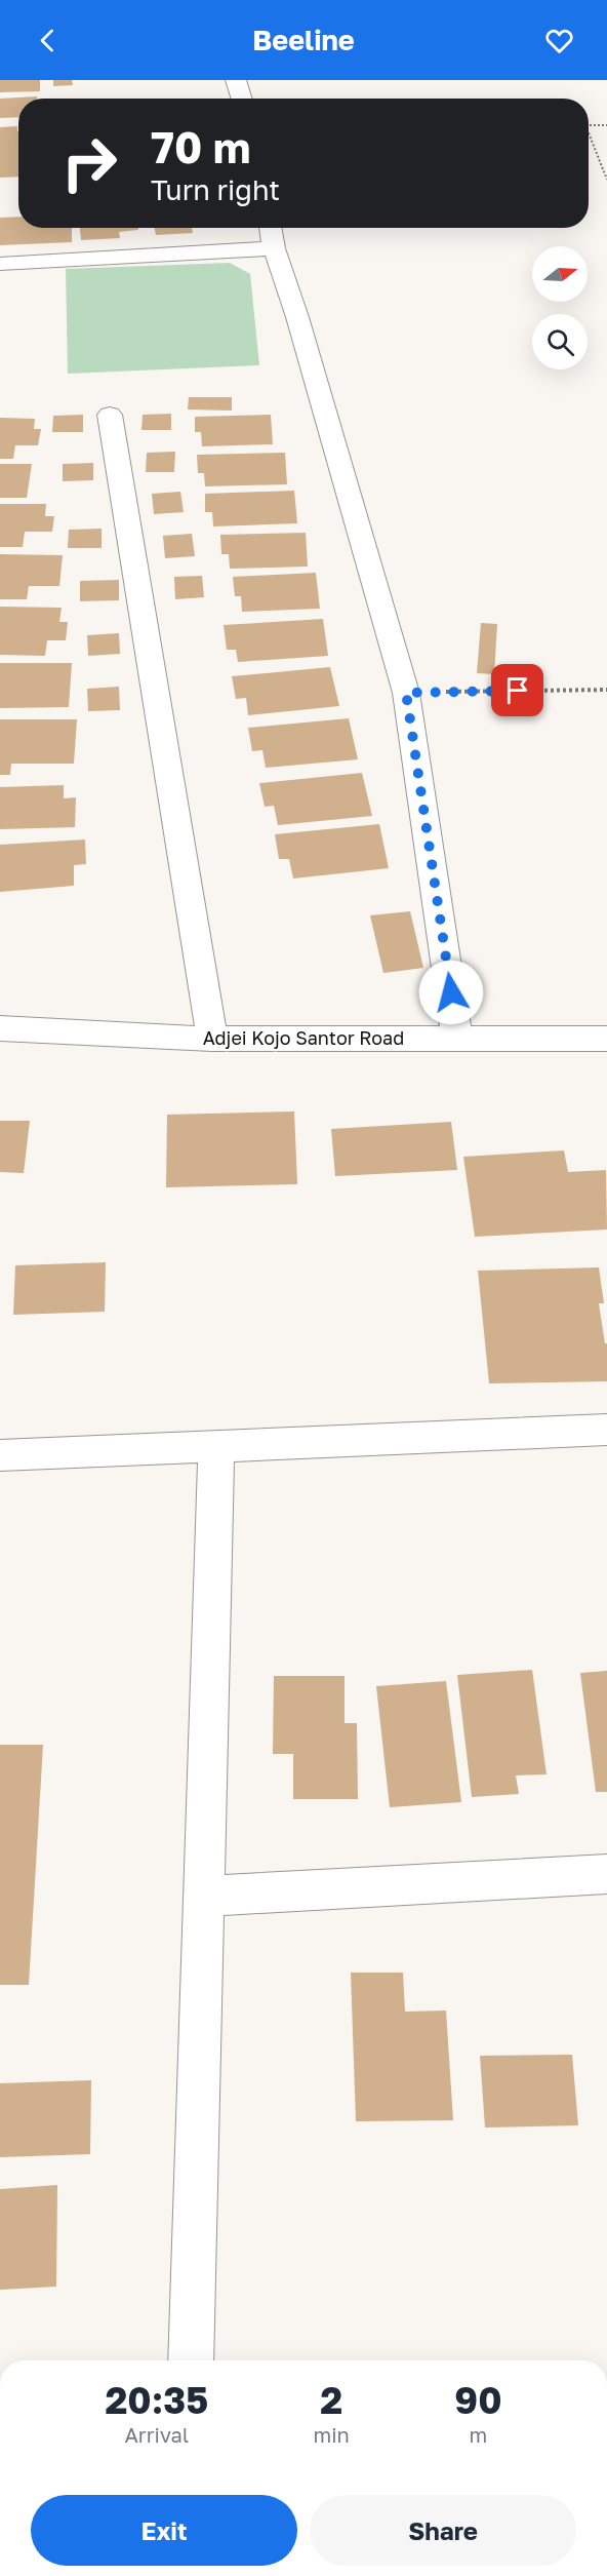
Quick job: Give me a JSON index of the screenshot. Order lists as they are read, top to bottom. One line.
{"streets":{"street":["Adjei Kojo Santor Road"]},"north":"right","page":{"header":"Beeline","turn":["70 m","Turn right"],"eta":["20:35","Arrival","2","min","90","m"],"buttons":["Exit","Share"]}}
